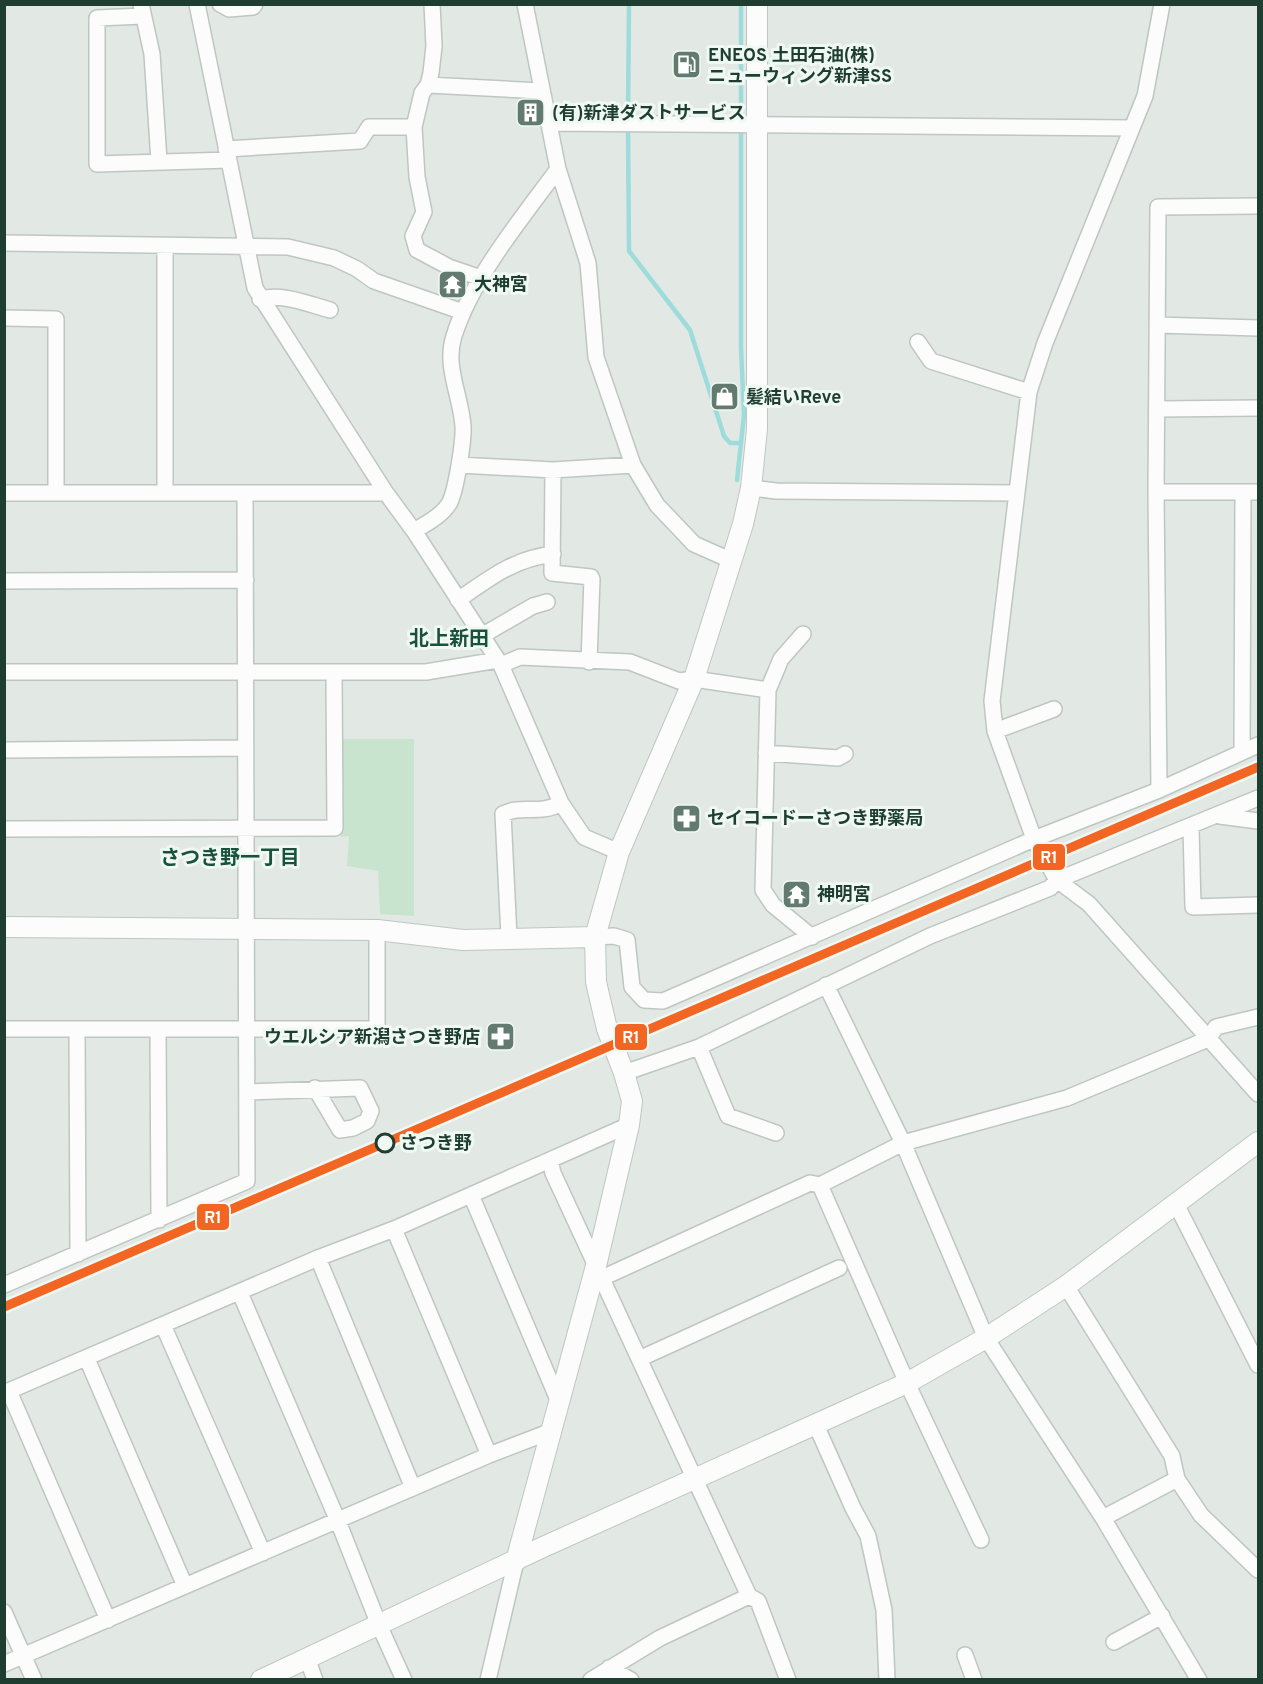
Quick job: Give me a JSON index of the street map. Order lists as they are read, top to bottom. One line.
{"districts":["北上新田","さつき野一丁目"],"places":{"fuel station":["ENEOS 土田石油(株) ニューウィング新津SS"],"building":["(有)新津ダストサービス"],"temple":["大神宮","神明宮"],"shop":["髪結いReve"],"pharmacy":["セイコードーさつき野薬局","ウエルシア新潟さつき野店"],"other":["さつき野"]},"lines":["transit line R1"]}
